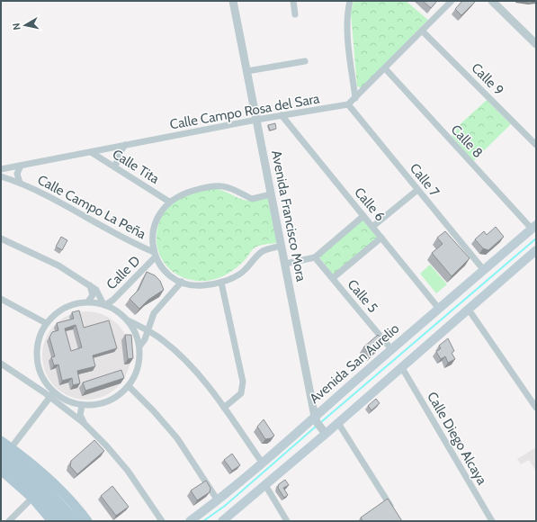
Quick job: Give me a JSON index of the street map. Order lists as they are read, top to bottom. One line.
{"streets":{"main road":["Avenida San Aurelio"],"street":["Calle 9","Calle Campo Rosa del Sara","Calle 8","Calle Tita","Calle 7","Calle 6","Calle Campo La Peña","Avenida Francisco Mora","Calle D","Calle 5","Calle Diego Alcaya"]},"crossings":[["Calle Campo Rosa del Sara","Calle Tita"],["Calle Campo Rosa del Sara","Calle 7"],["Calle Campo Rosa del Sara","Calle 6"],["Calle Campo Rosa del Sara","Calle Campo La Peña"],["Calle Campo Rosa del Sara","Avenida Francisco Mora"],["Calle 8","Avenida San Aurelio"],["Calle Tita","Calle Campo La Peña"],["Calle Tita","Avenida Francisco Mora"],["Calle Tita","Calle D"],["Calle 7","Avenida San Aurelio"],["Calle 6","Avenida San Aurelio"],["Calle Campo La Peña","Avenida Francisco Mora"],["Calle Campo La Peña","Calle D"],["Avenida Francisco Mora","Calle D"],["Avenida Francisco Mora","Avenida San Aurelio"],["Calle 5","Avenida San Aurelio"]],"north":"left"}
